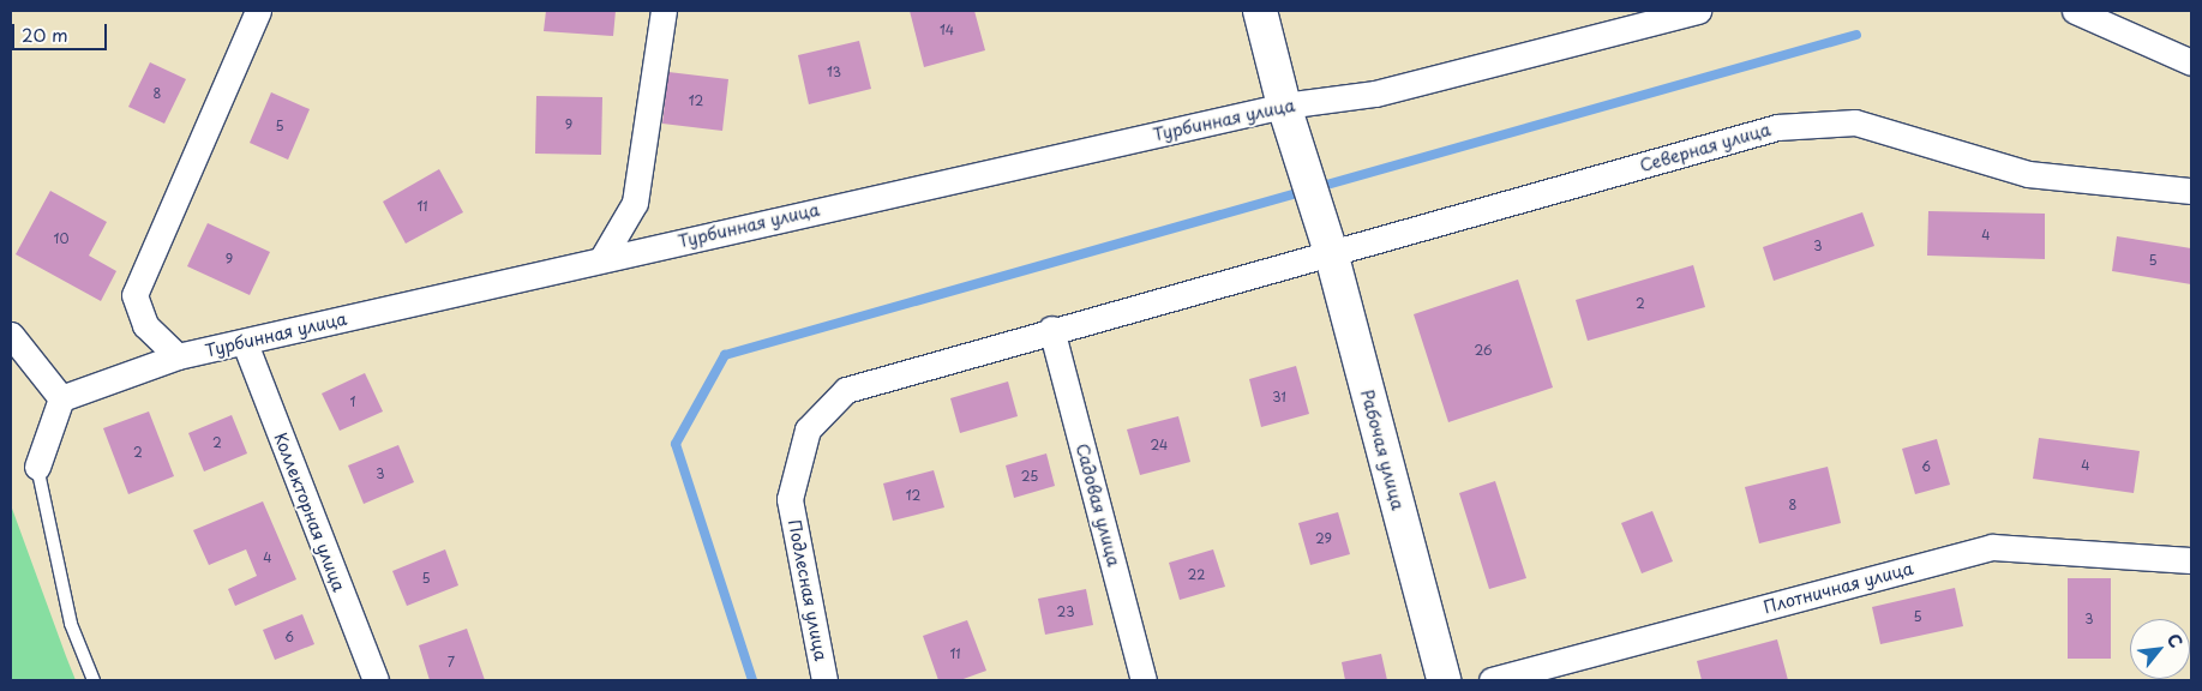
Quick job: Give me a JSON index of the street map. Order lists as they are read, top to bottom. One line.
{"streets":{"street":["Турбинная улица","Северная улица","Рабочая улица","Садовая улица","Коллекторная улица","Плотничная улица","Подлесная улица"]},"crossings":[["Турбинная улица","Рабочая улица"],["Турбинная улица","Коллекторная улица"],["Северная улица","Рабочая улица"],["Северная улица","Садовая улица"],["Северная улица","Подлесная улица"]],"house_numbers":["14","13","8","12","9","5","11","4","10","3","9","5","2","26","31","1","2","24","2","4","6","3","25","12","8","29","4","22","5","23","5","3","6","11","7"],"scale_bar":"20 m","north":"top right"}
